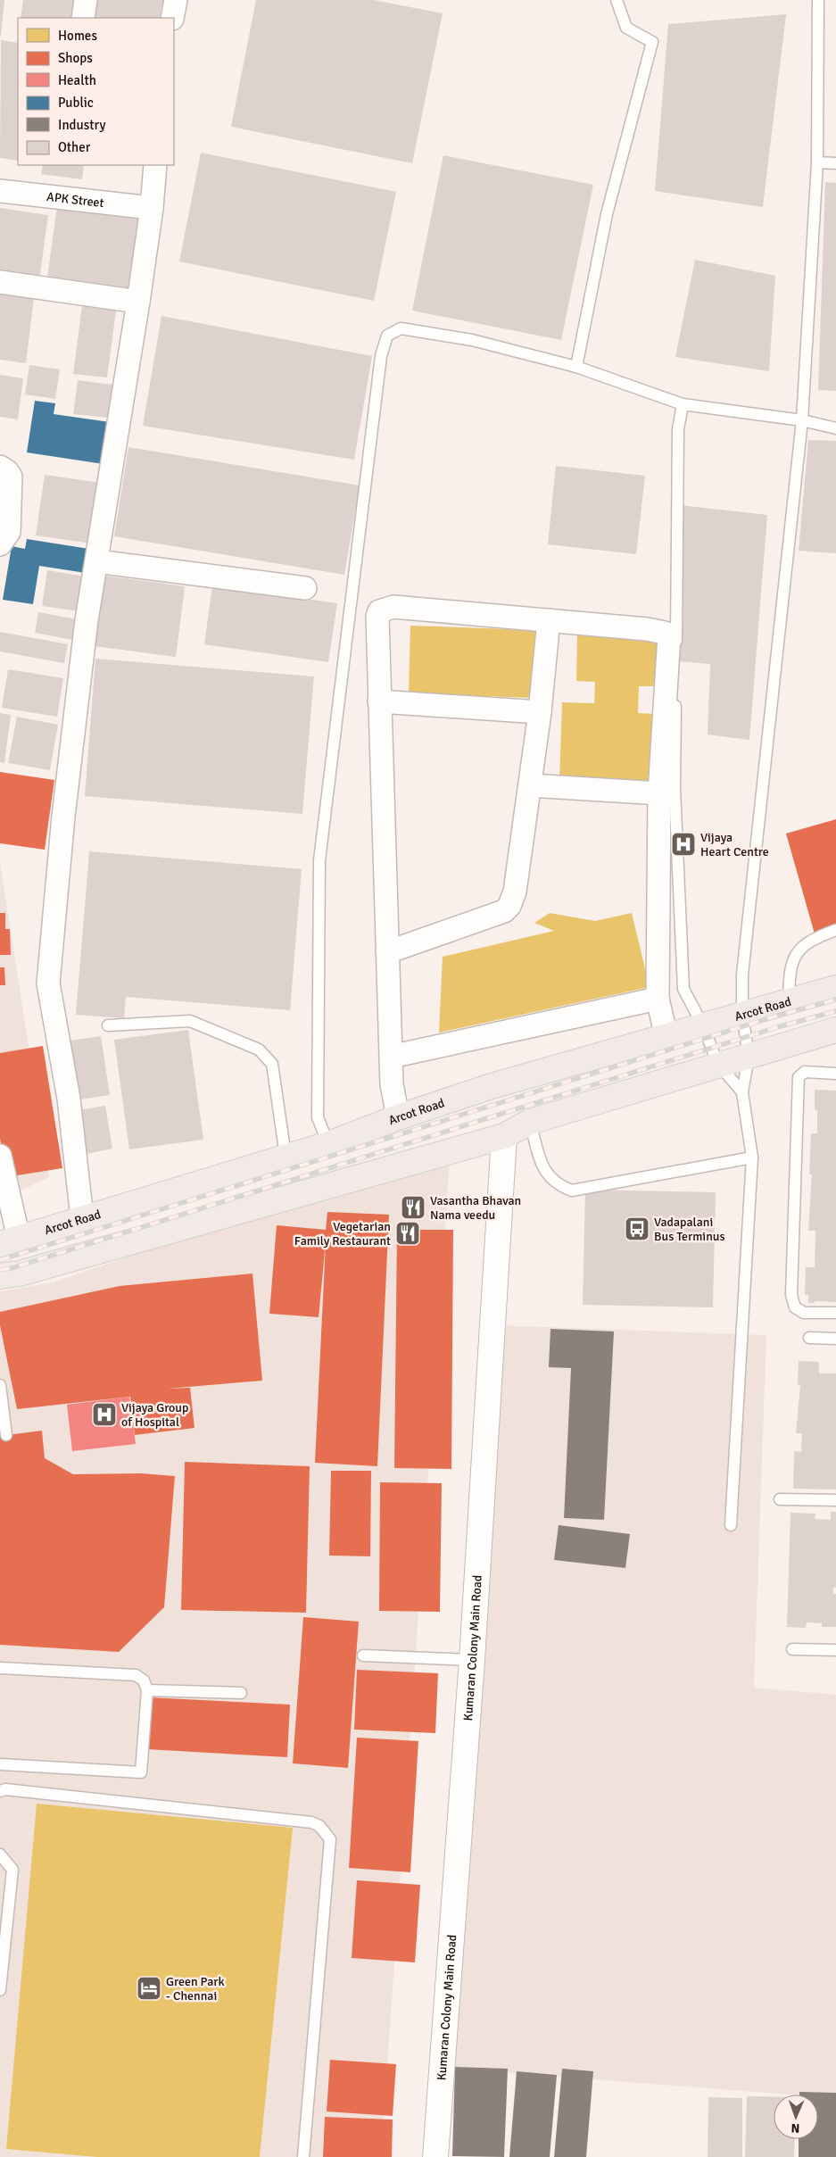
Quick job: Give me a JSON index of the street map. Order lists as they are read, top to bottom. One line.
{"streets":{"main road":["Arcot Road"],"street":["APK Street","Kumaran Colony Main Road"]},"places":{"hospital":["Vijaya Heart Centre","Vijaya Group of Hospital"],"restaurant":["Vasantha Bhavan Nama veedu","Vegetarian Family Restaurant"],"bus stop":["Vadapalani Bus Terminus"],"hotel":["Green Park - Chennai"]},"legend":["Homes","Shops","Health","Public","Industry","Other"],"north":"bottom"}
